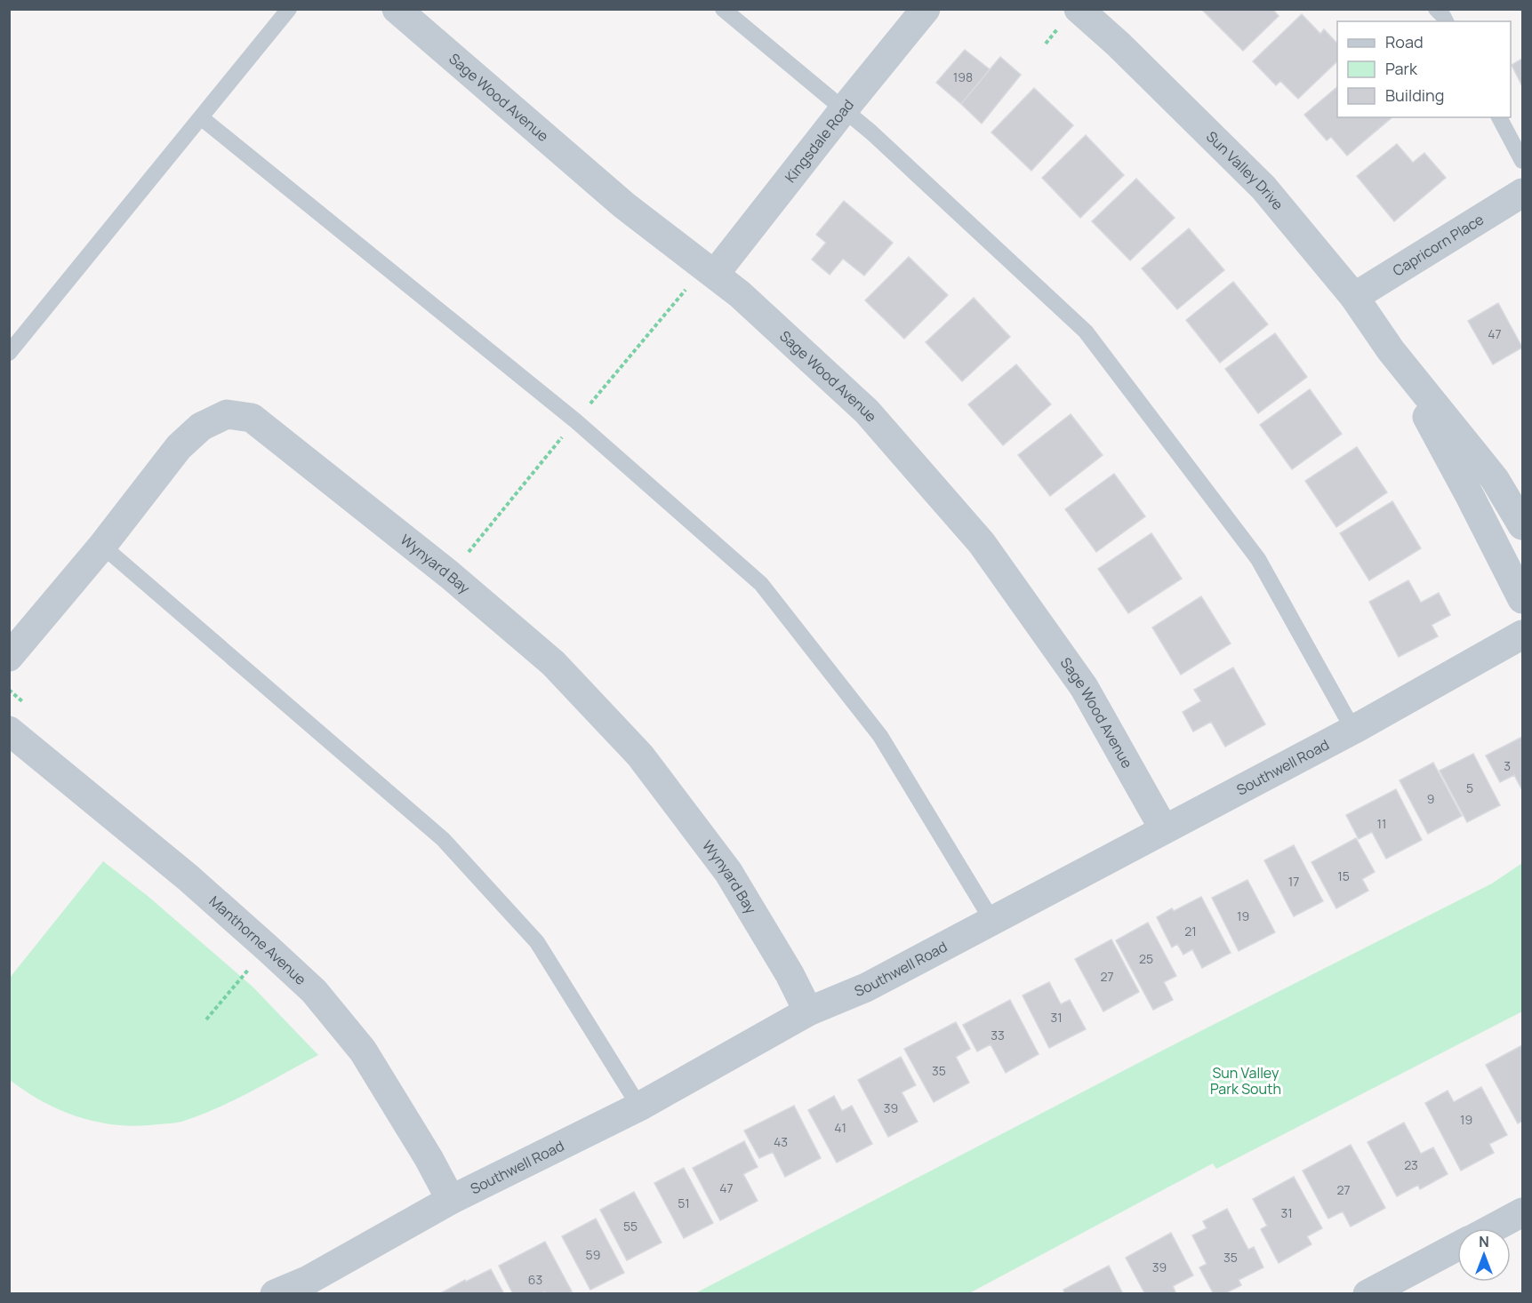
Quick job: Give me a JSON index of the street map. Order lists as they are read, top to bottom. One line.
{"streets":{"street":["Sage Wood Avenue","Kingsdale Road","Sun Valley Drive","Capricorn Place","Wynyard Bay","Southwell Road","Manthorne Avenue"]},"crossings":[["Sage Wood Avenue","Kingsdale Road"],["Sage Wood Avenue","Southwell Road"],["Sun Valley Drive","Capricorn Place"],["Wynyard Bay","Southwell Road"],["Southwell Road","Manthorne Avenue"]],"parks":["Sun Valley Park South"],"house_numbers":["198","47","3","5","9","11","15","17","19","21","25","27","31","33","35","39","19","41","43","23","47","27","51","31","55","59","35","39","63"],"legend":["Road","Park","Building"],"north":"top"}
